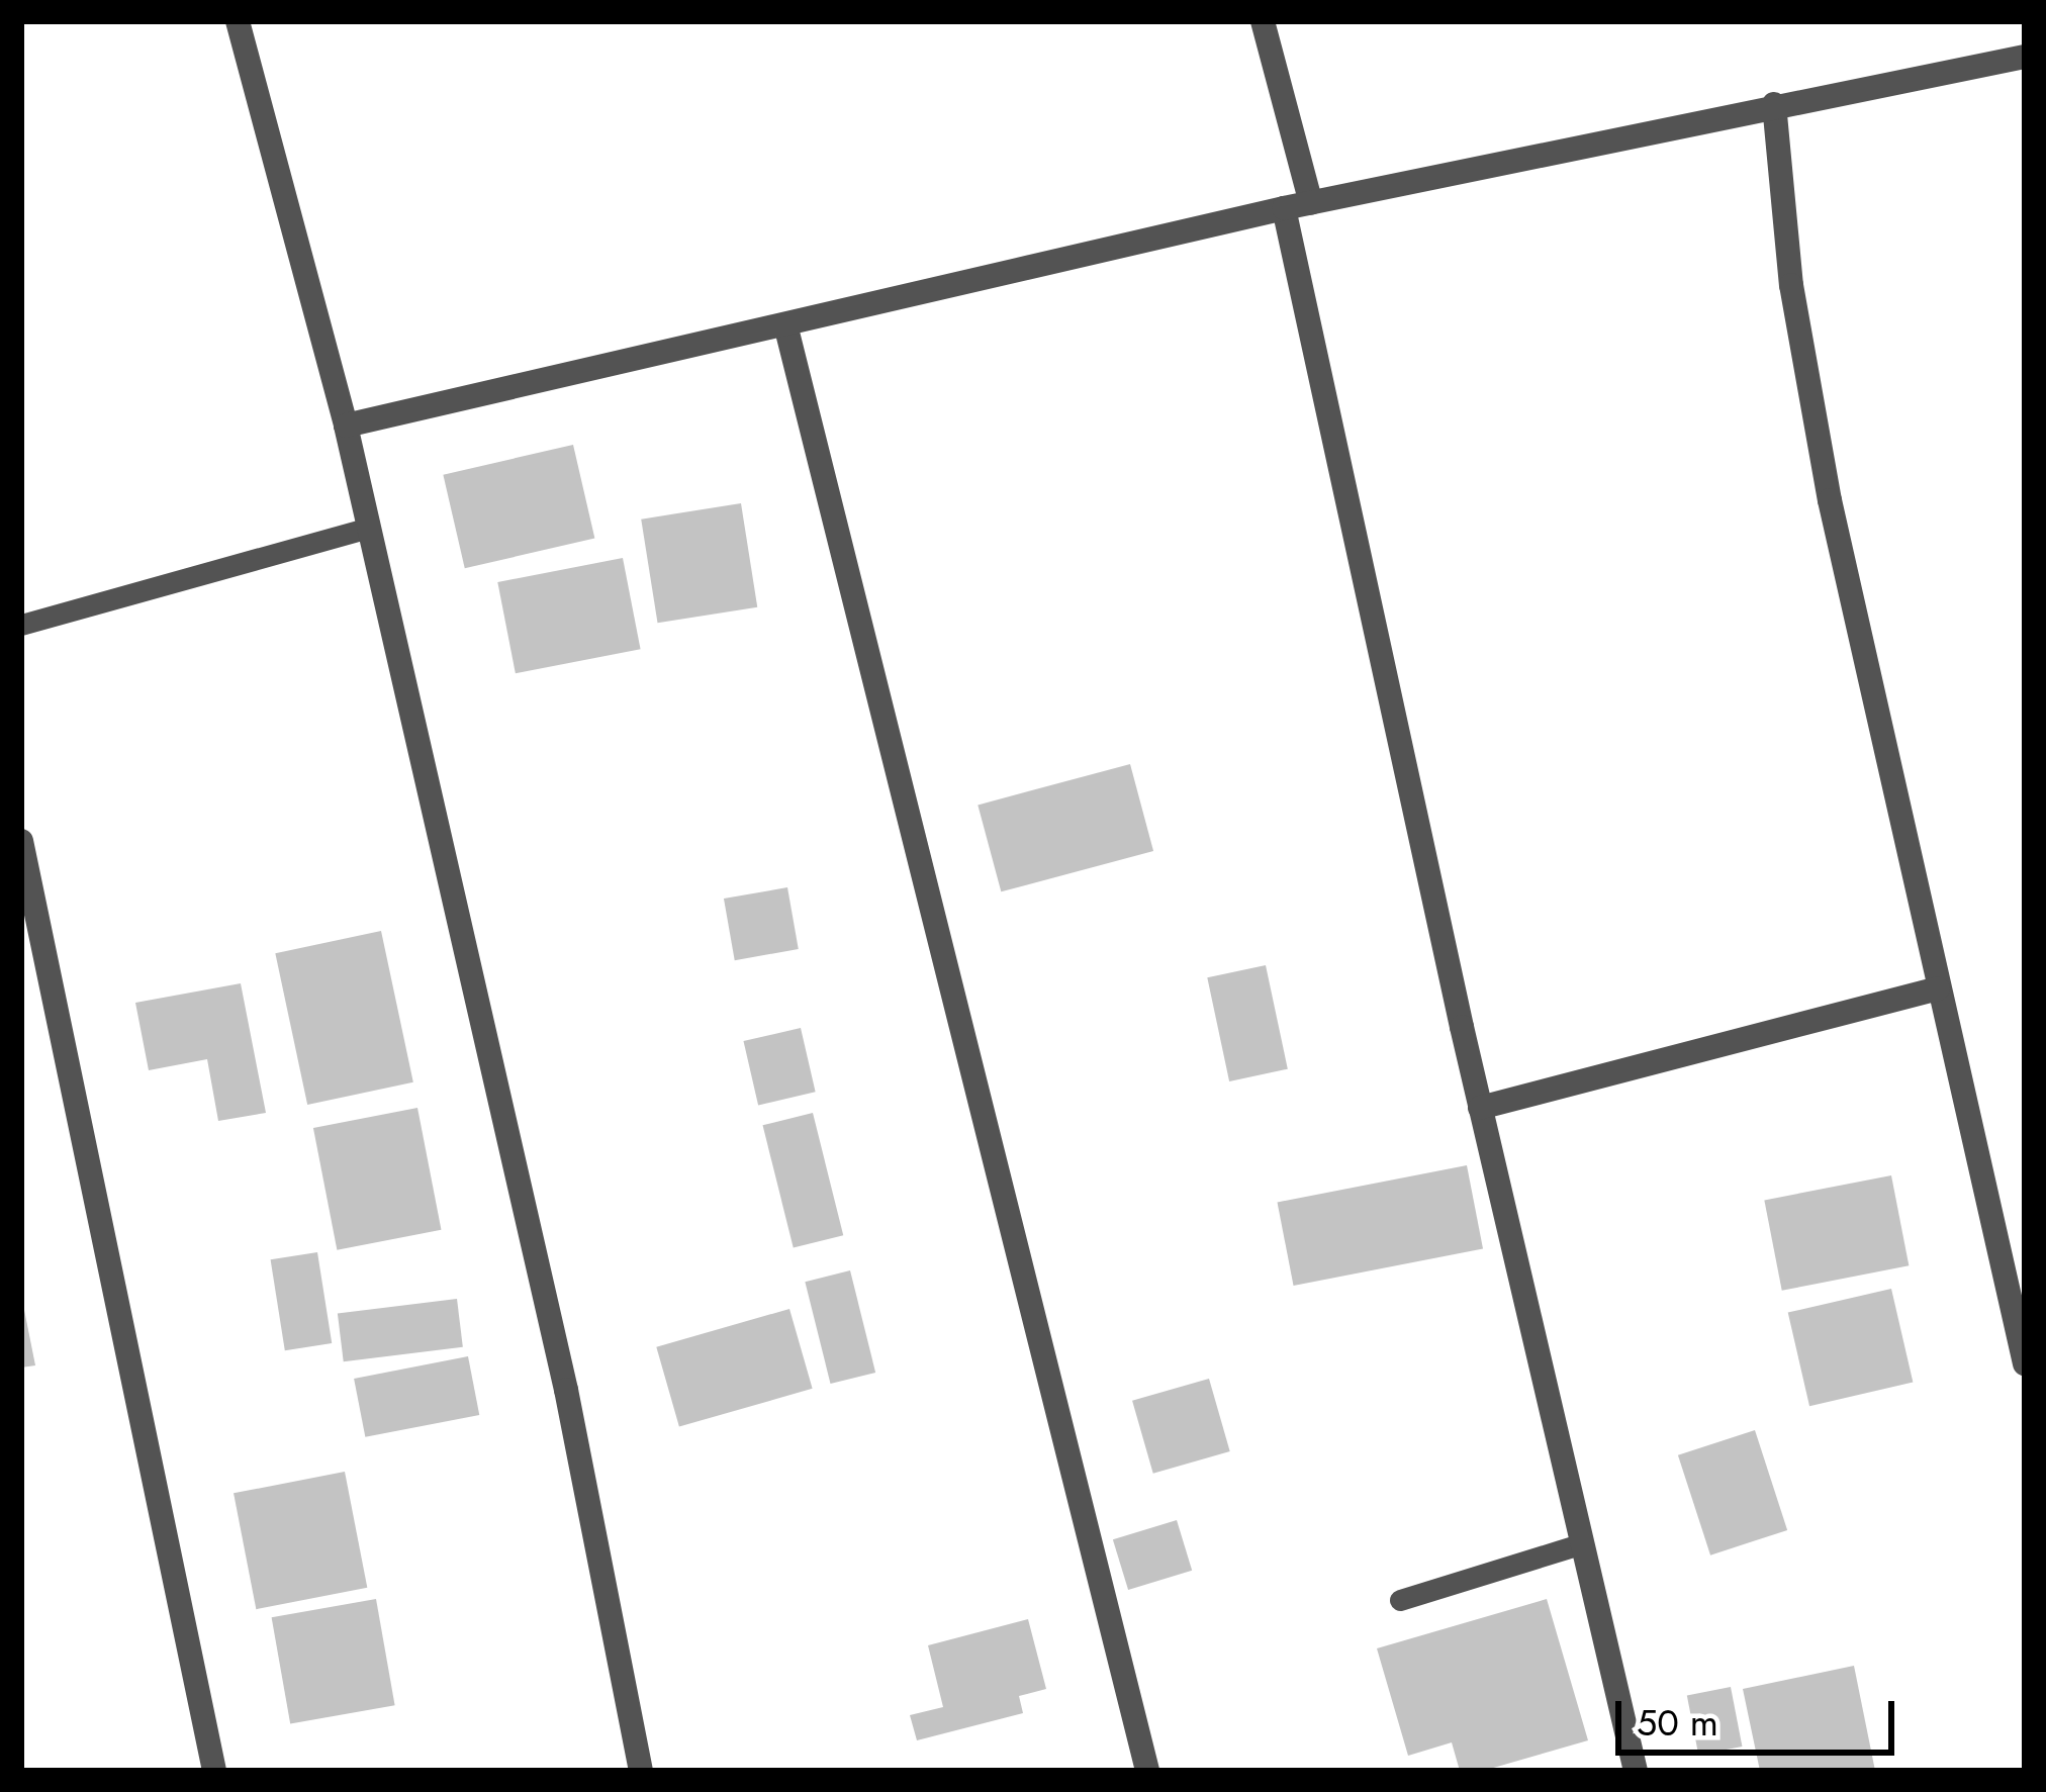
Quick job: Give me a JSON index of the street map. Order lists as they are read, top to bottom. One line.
{"scale_bar":"50 m"}
